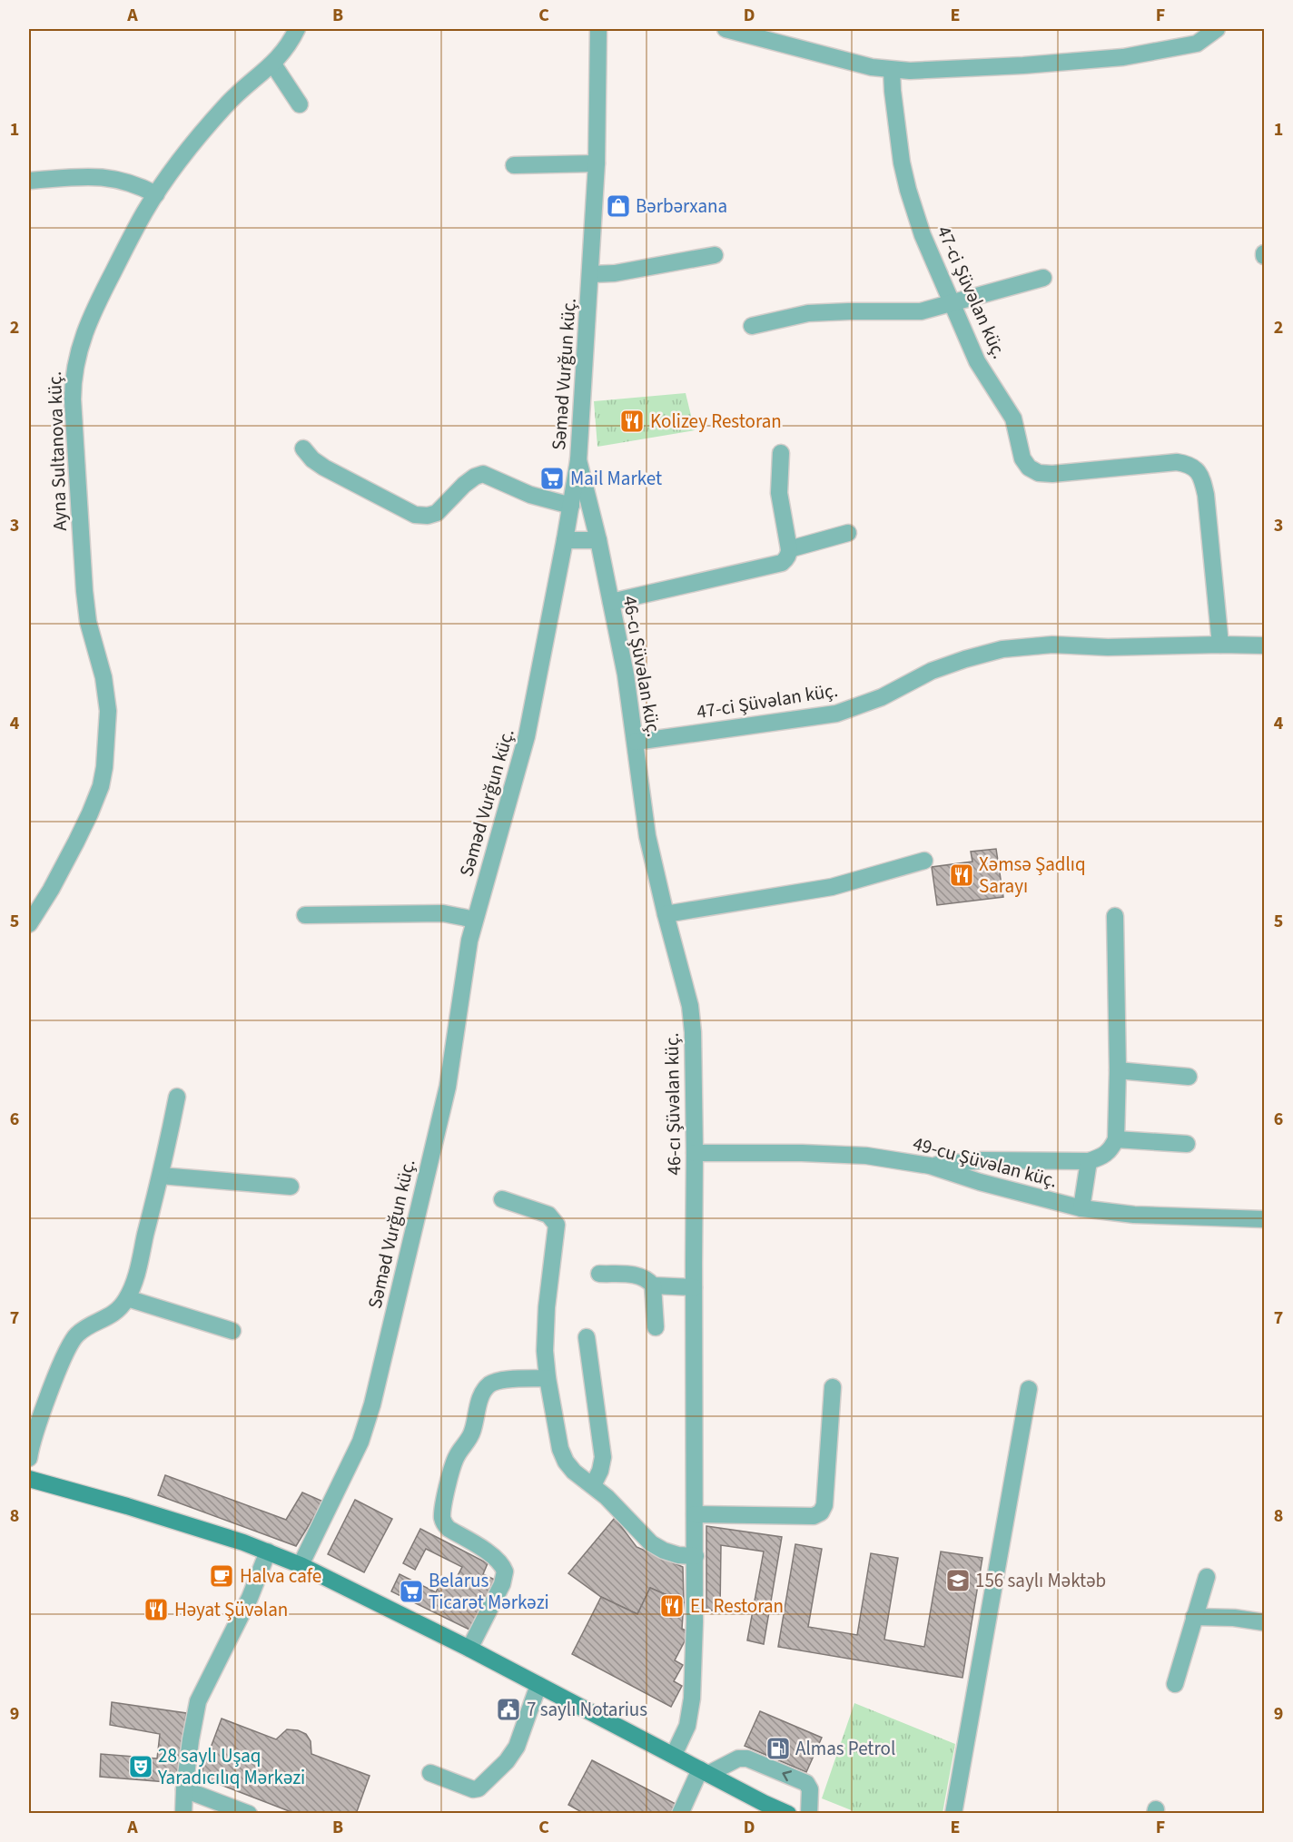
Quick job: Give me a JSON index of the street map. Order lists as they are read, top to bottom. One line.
{"streets":{"street":["47-ci Şüvəlan küç.","Səməd Vurğun küç.","Ayna Sultanova küç.","46-cı Şüvəlan küç.","49-cu Şüvəlan küç."]},"crossings":[["47-ci Şüvəlan küç.","46-cı Şüvəlan küç."],["Səməd Vurğun küç.","46-cı Şüvəlan küç."],["46-cı Şüvəlan küç.","49-cu Şüvəlan küç."]],"places":{"shop":["Bərbərxana"],"restaurant":["Kolizey Restoran","Xəmsə Şadlıq Sarayı","EL Restoran","Həyat Şüvəlan"],"supermarket":["Mail Market","Belarus Ticarət Mərkəzi"],"cafe":["Halva cafe"],"school or university":["156 saylı Məktəb"],"public building":["7 saylı Notarius"],"fuel station":["Almas Petrol"],"theatre":["28 saylı Uşaq Yaradıcılıq Mərkəzi"]},"grid":{"columns":["A","B","C","D","E","F"],"rows":["1","2","3","4","5","6","7","8","9"]}}
